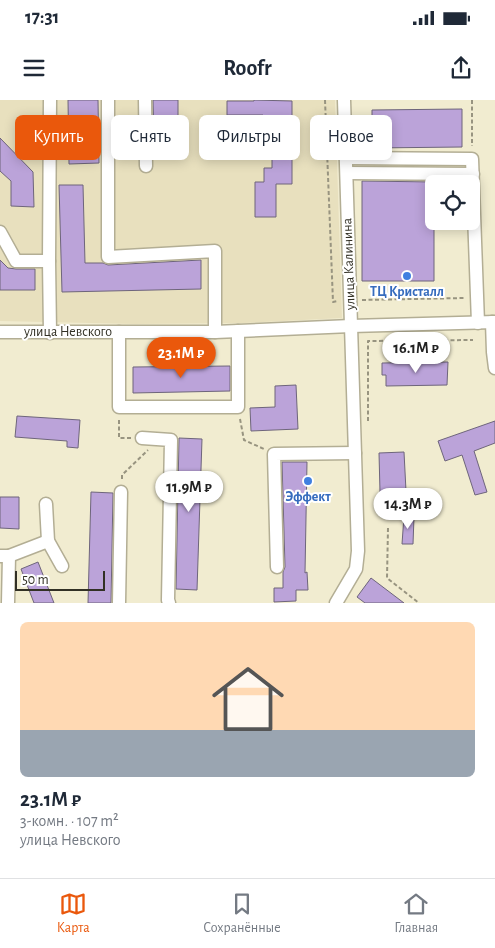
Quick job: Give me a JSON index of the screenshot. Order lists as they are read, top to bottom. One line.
{"streets":{"street":["улица Калинина","улица Невского"]},"crossings":[["улица Калинина","улица Невского"]],"places":["ТЦ Кристалл","Эффект"],"scale_bar":"50 m","page":{"status":"17:31","header":"Roofr","chip":["Купить","Снять","Фильтры","Новое"],"price":["16.1M ₽","23.1M ₽","11.9M ₽","14.3M ₽"],"scale":"50 m","list":[{"name":"23.1M ₽","note":"3-комн. · 107 m² · улица Невского"}],"tabs":["Карта","Сохранённые","Главная"]}}
